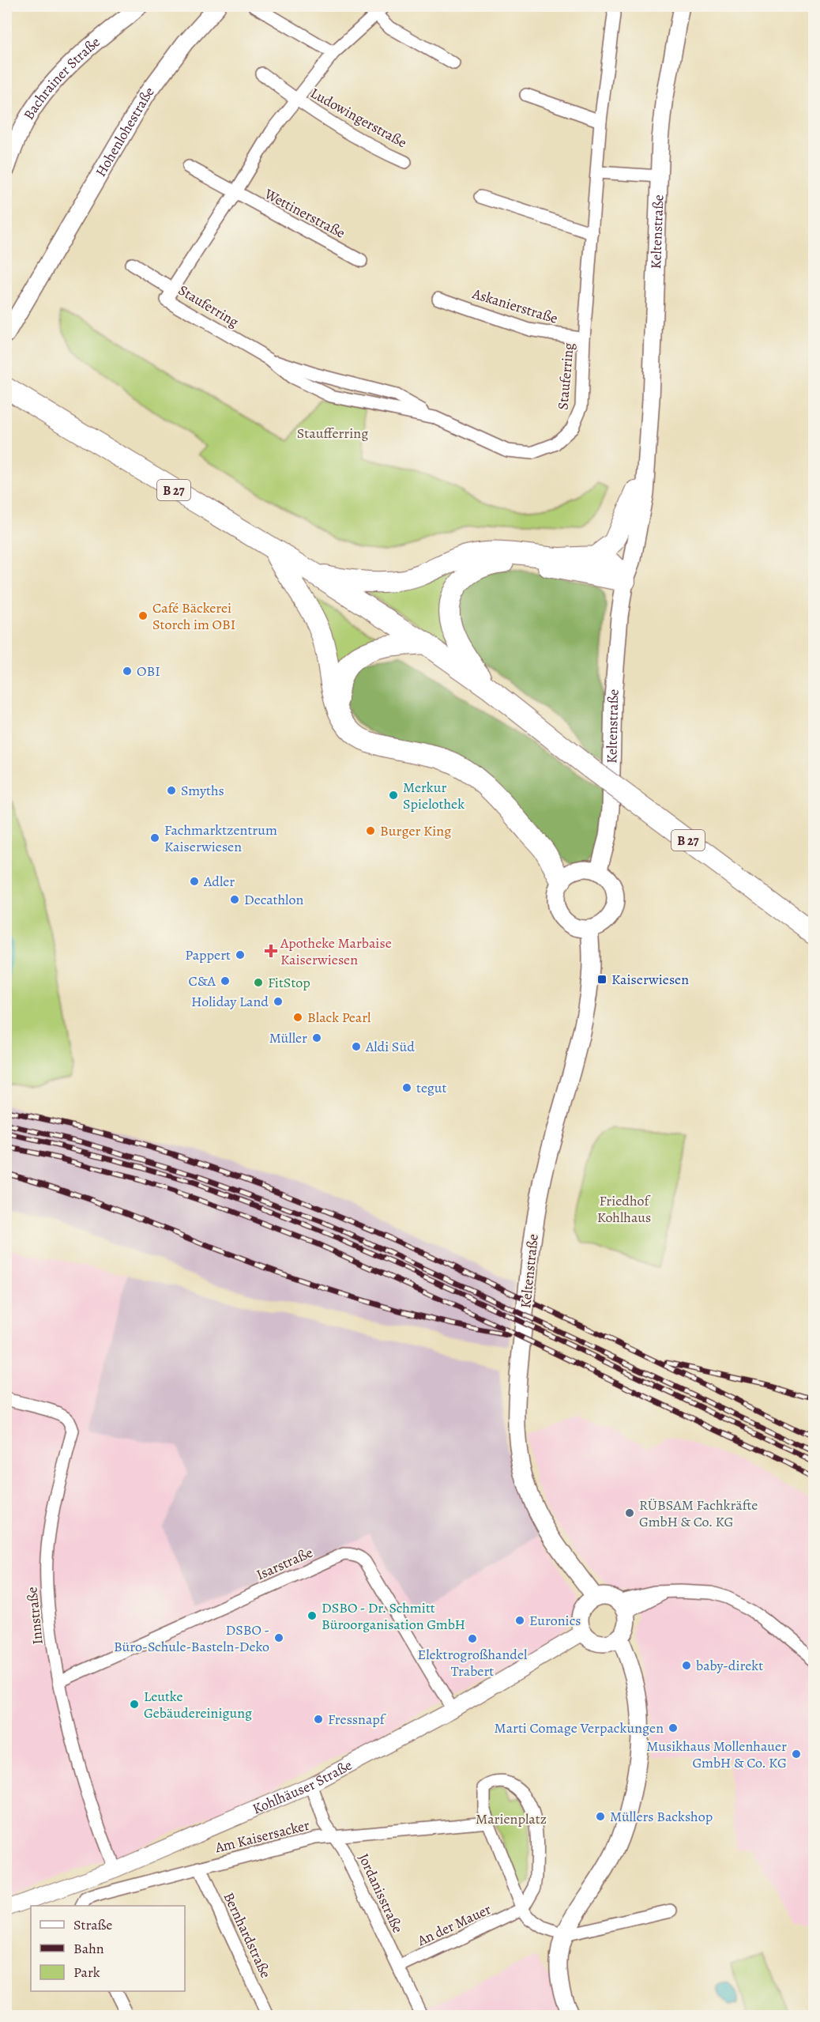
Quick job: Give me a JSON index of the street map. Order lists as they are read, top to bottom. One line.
{"streets":{"highway":["B 27"],"main road":["Bachrainer Straße","Hohenlohestraße","Keltenstraße"],"street":["Ludowingerstraße","Wettinerstraße","Stauferring","Askanierstraße","Isarstraße","Innstraße","Kohlhäuser Straße","Am Kaisersacker","Jordanisstraße","An der Mauer","Bernhardstraße"]},"crossings":[["Ludowingerstraße","Stauferring"],["Wettinerstraße","Stauferring"],["Keltenstraße","Kohlhäuser Straße"],["Stauferring","Askanierstraße"],["Isarstraße","Innstraße"],["Isarstraße","Kohlhäuser Straße"],["Innstraße","Kohlhäuser Straße"],["Kohlhäuser Straße","Jordanisstraße"],["Am Kaisersacker","Jordanisstraße"],["Am Kaisersacker","Bernhardstraße"],["Jordanisstraße","An der Mauer"]],"parks":["Staufferring","Friedhof Kohlhaus","Marienplatz"],"places":{"other":["Café Bäckerei Storch im OBI","OBI","Smyths","Merkur Spielothek","Burger King","Fachmarktzentrum Kaiserwiesen","Adler","Decathlon","Pappert","C&A","FitStop","Holiday Land","Black Pearl","Müller","Aldi Süd","tegut","RÜBSAM Fachkräfte GmbH & Co. KG","DSBO - Dr. Schmitt Büroorganisation GmbH","Euronics","DSBO - Büro-Schule-Basteln-Deko","Elektrogroßhandel Trabert","baby-direkt","Leutke Gebäudereinigung","Fressnapf","Marti Comage Verpackungen","Musikhaus Mollenhauer GmbH & Co. KG","Müllers Backshop"],"health":["Apotheke Marbaise Kaiserwiesen"],"transit":["Kaiserwiesen"]},"legend":["Straße","Bahn","Park"]}
